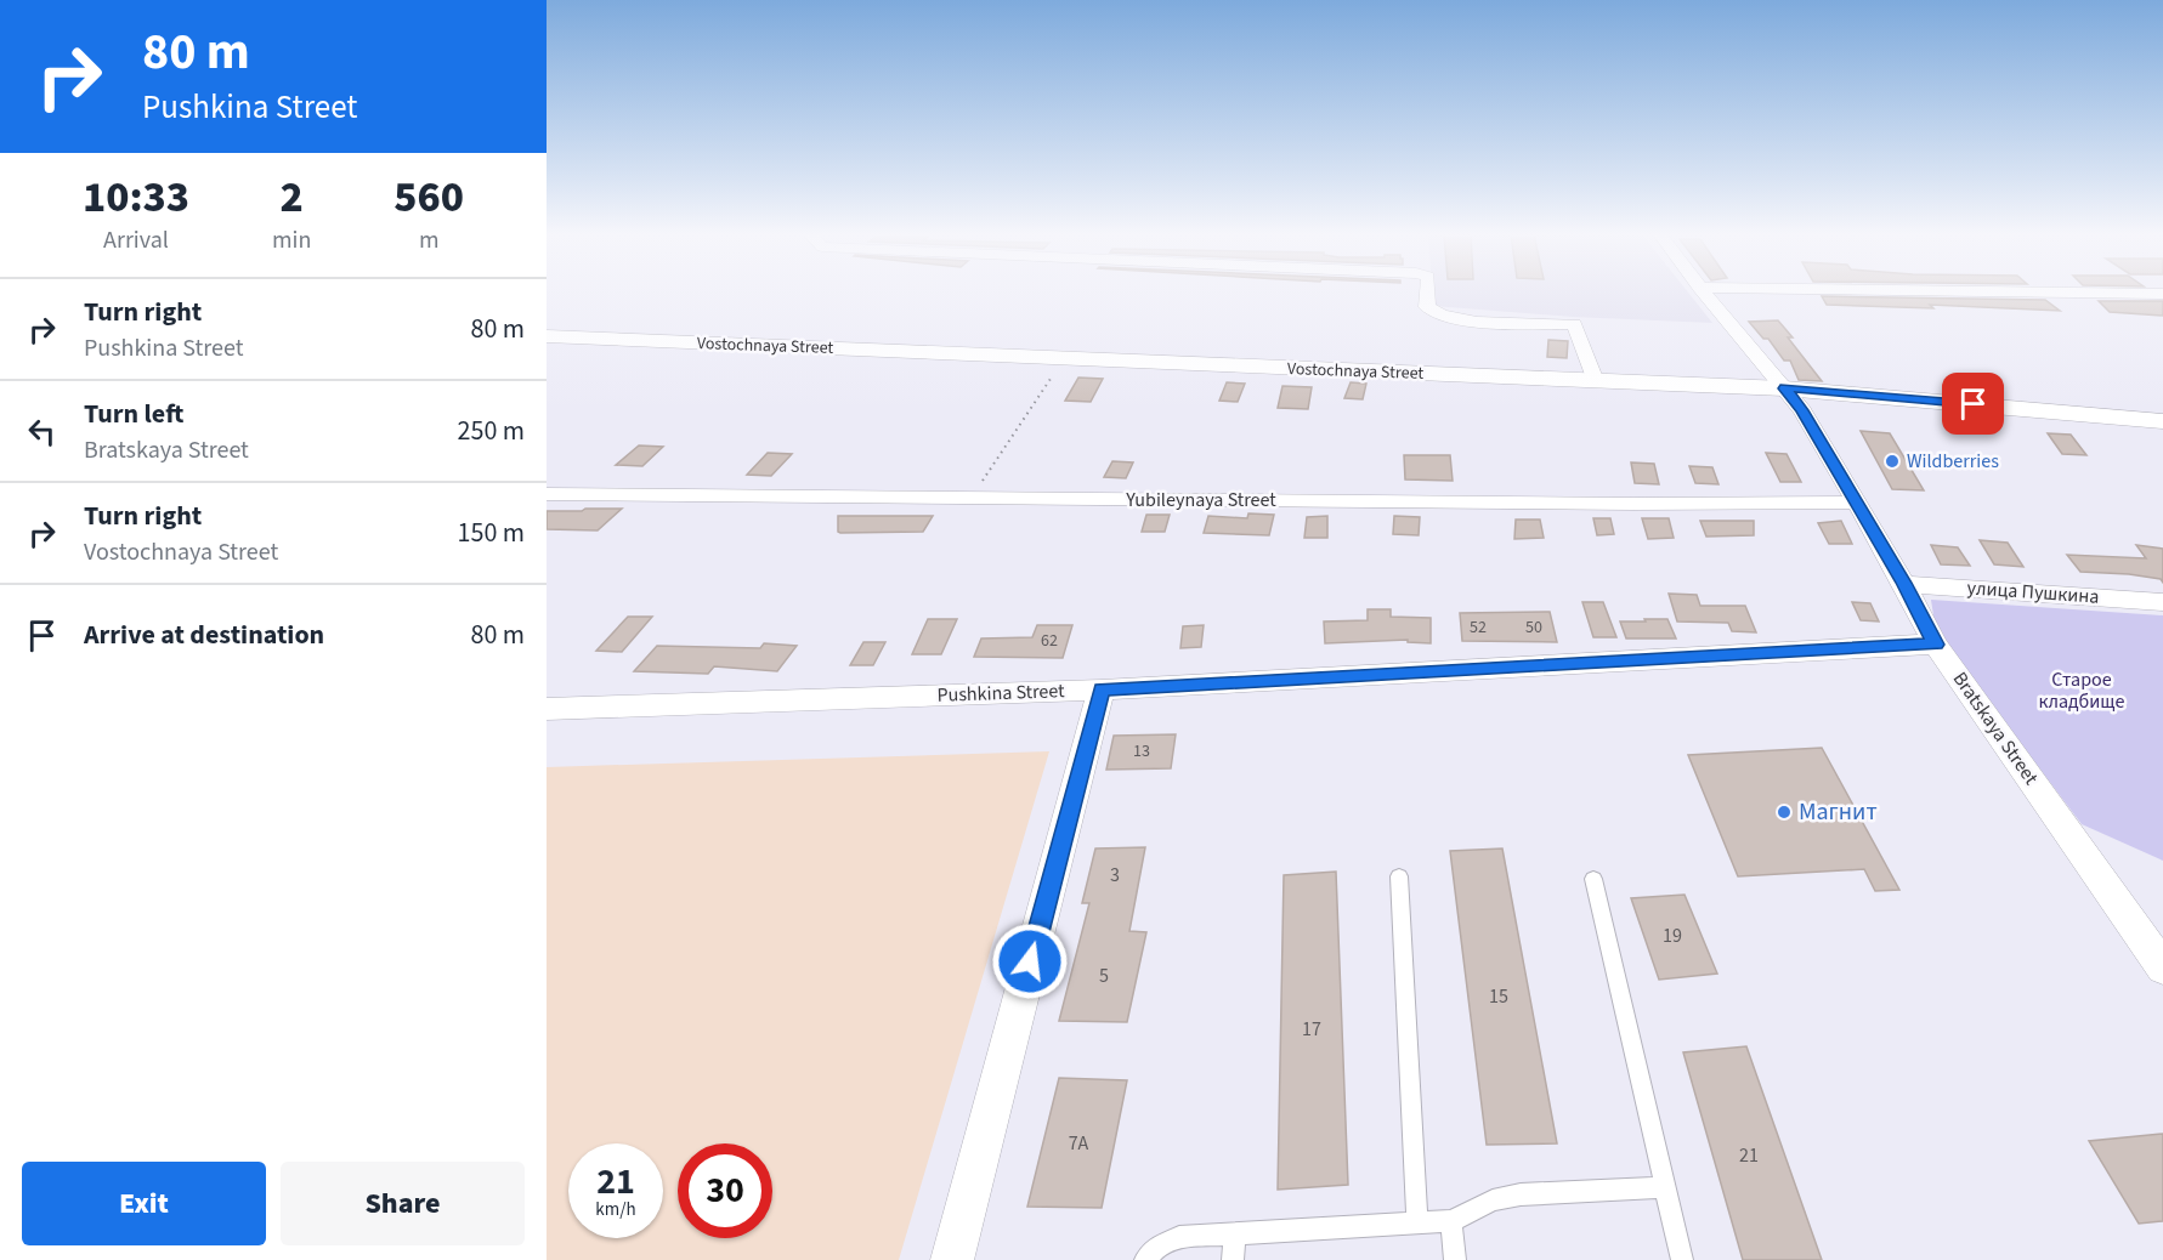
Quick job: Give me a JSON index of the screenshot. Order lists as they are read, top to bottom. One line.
{"streets":{"street":["Vostochnaya Street","Yubileynaya Street","улица Пушкина","Pushkina Street","Bratskaya Street"]},"crossings":[["Vostochnaya Street","Bratskaya Street"],["Yubileynaya Street","Bratskaya Street"],["улица Пушкина","Bratskaya Street"],["Pushkina Street","Bratskaya Street"]],"parks":["Старое кладбище"],"places":["Wildberries","Магнит"],"house_numbers":["52","50","62","13","3","19","5","15","17","7А","21"],"page":{"turn":["80 m","Pushkina Street"],"eta":["10:33","Arrival","2","min","560","m"],"list":[{"name":"Turn right","note":"Pushkina Street","value":"80 m"},{"name":"Turn left","note":"Bratskaya Street","value":"250 m"},{"name":"Turn right","note":"Vostochnaya Street","value":"150 m"},{"name":"Arrive at destination","value":"80 m"}],"speed":"21 km/h","limit":"30","buttons":["Exit","Share"]}}
